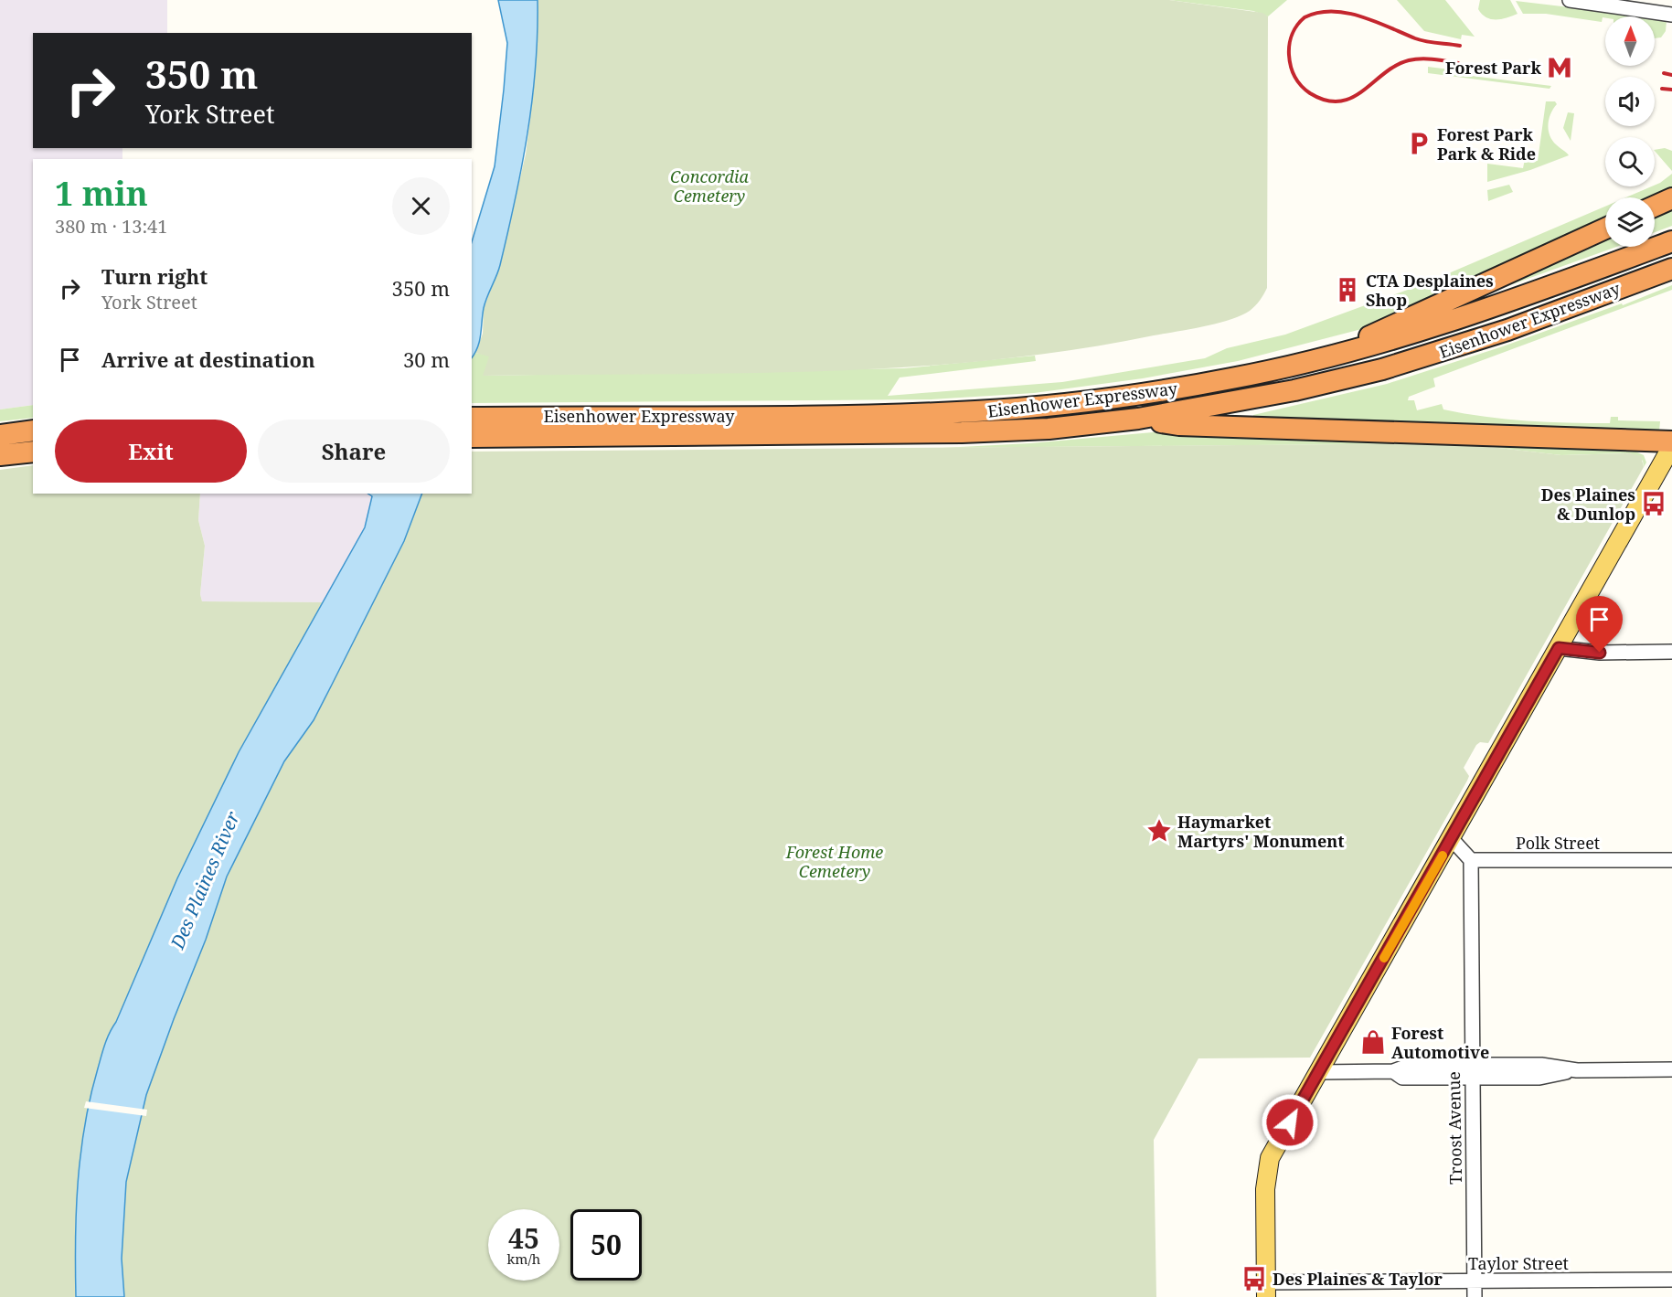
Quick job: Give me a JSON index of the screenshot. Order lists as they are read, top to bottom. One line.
{"streets":{"highway":["Eisenhower Expressway"],"street":["Polk Street","Troost Avenue","Taylor Street"]},"crossings":[["Polk Street","Troost Avenue"],["Troost Avenue","Taylor Street"]],"water":["Des Plaines River"],"parks":["Concordia Cemetery","Forest Home Cemetery"],"places":{"metro station":["Forest Park"],"parking":["Forest Park Park & Ride"],"building":["CTA Desplaines Shop"],"bus stop":["Des Plaines & Dunlop","Des Plaines & Taylor"],"place":["Haymarket Martyrs' Monument"],"shop":["Forest Automotive"]},"north":"top","page":{"turn":["350 m","York Street"],"heading":["1 min","380 m · 13:41"],"list":[{"name":"Turn right","note":"York Street","value":"350 m"},{"name":"Arrive at destination","value":"30 m"}],"buttons":["Exit","Share"],"speed":"45 km/h","limit":"50"}}
